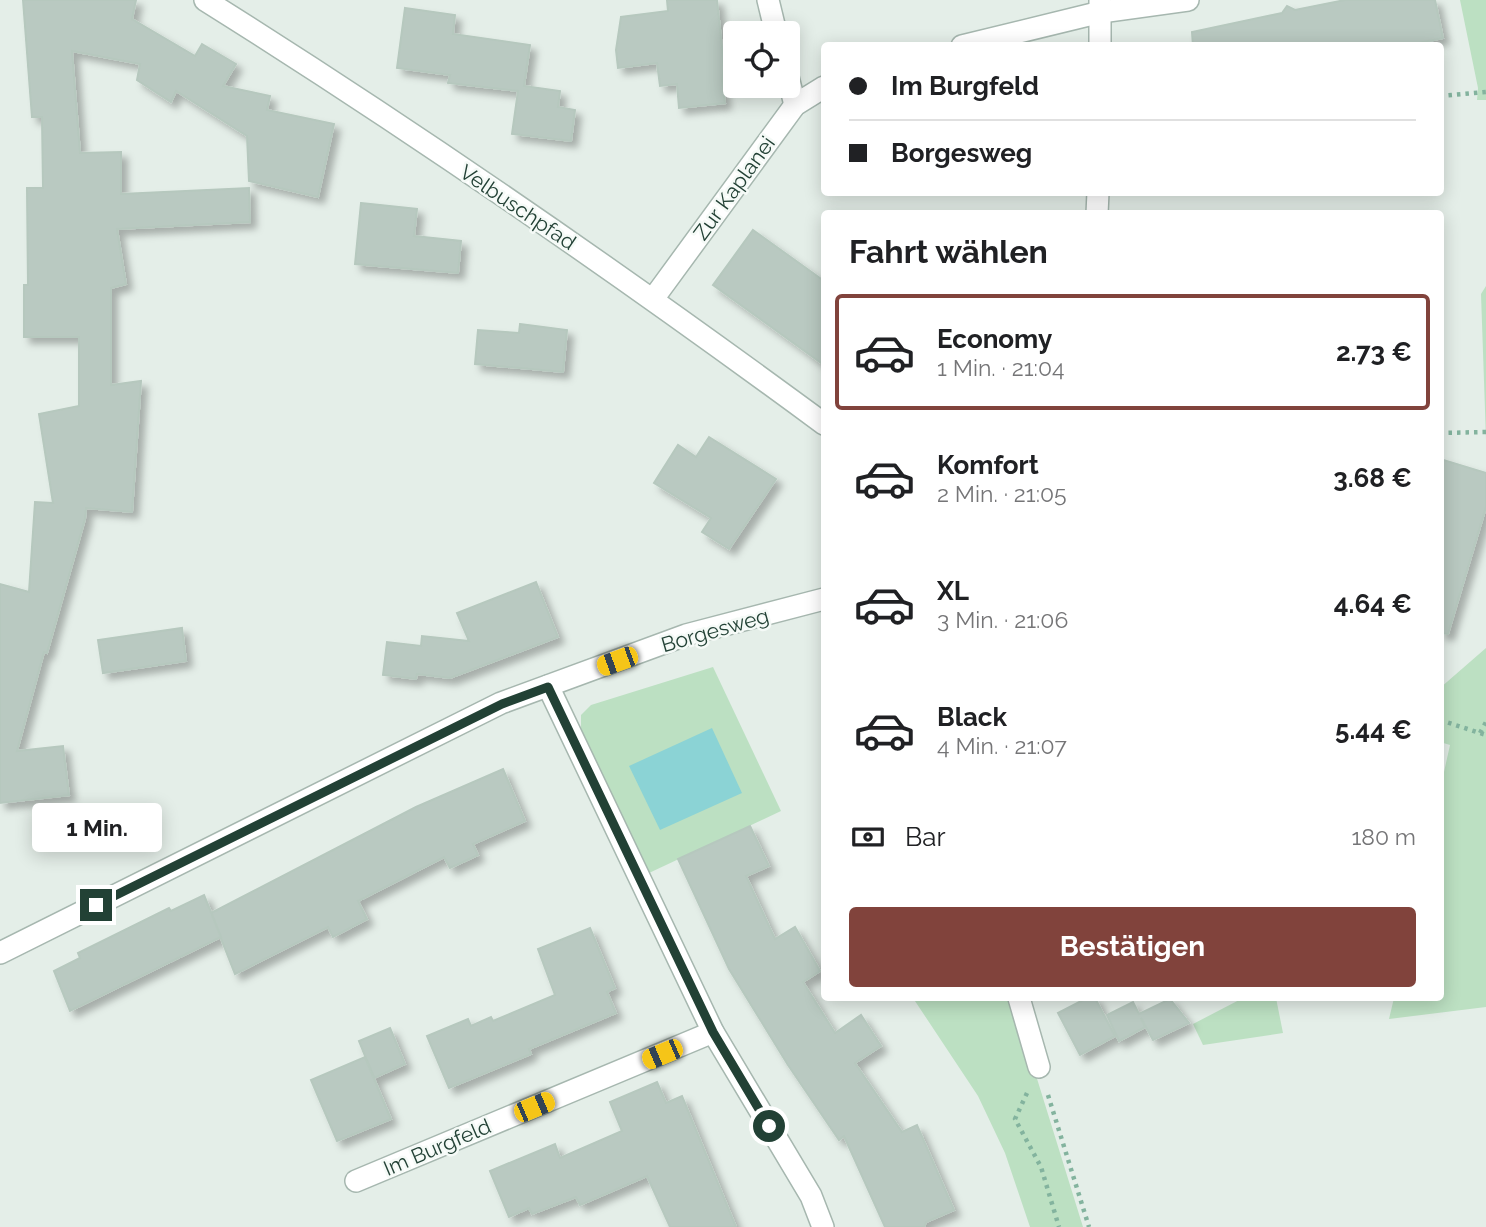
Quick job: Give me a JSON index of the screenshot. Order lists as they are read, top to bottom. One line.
{"streets":{"street":["Zur Kaplanei","Velbuschpfad","Borgesweg","Im Burgfeld"]},"crossings":[["Zur Kaplanei","Velbuschpfad"]],"page":{"banner":["Im Burgfeld","Borgesweg"],"heading":"Fahrt wählen","list":[{"name":"Economy","note":"1 Min. · 21:04","value":"2.73 €"},{"name":"Komfort","note":"2 Min. · 21:05","value":"3.68 €"},{"name":"XL","note":"3 Min. · 21:06","value":"4.64 €"},{"name":"Black","note":"4 Min. · 21:07","value":"5.44 €"}],"pay":["Bar","180 m"],"bubble":"1 Min.","buttons":"Bestätigen"}}
